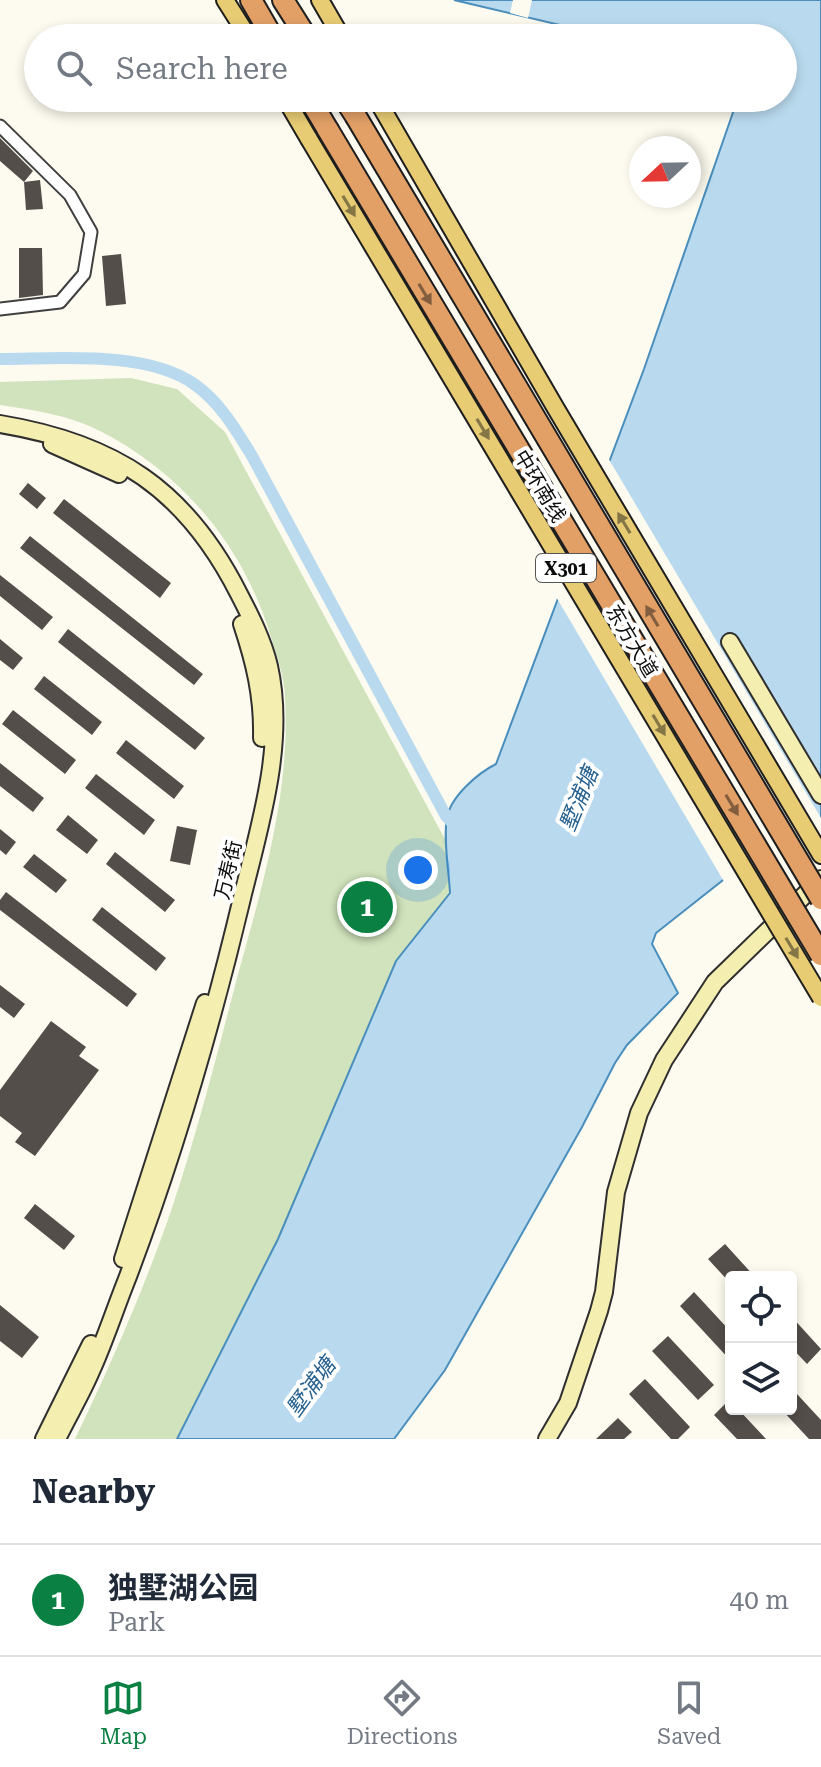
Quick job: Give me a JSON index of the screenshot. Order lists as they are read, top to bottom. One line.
{"streets":{"highway":["中环南线"],"main road":["X301","东方大道"],"street":["万寿街"]},"crossings":[["中环南线","东方大道"]],"water":["墅浦塘"],"north":"left","page":{"search":"Search here","pins":"1","heading":"Nearby","list":[{"mark":"1","name":"独墅湖公园","note":"Park","value":"40 m"}],"nav":["Map","Directions","Saved"]}}
